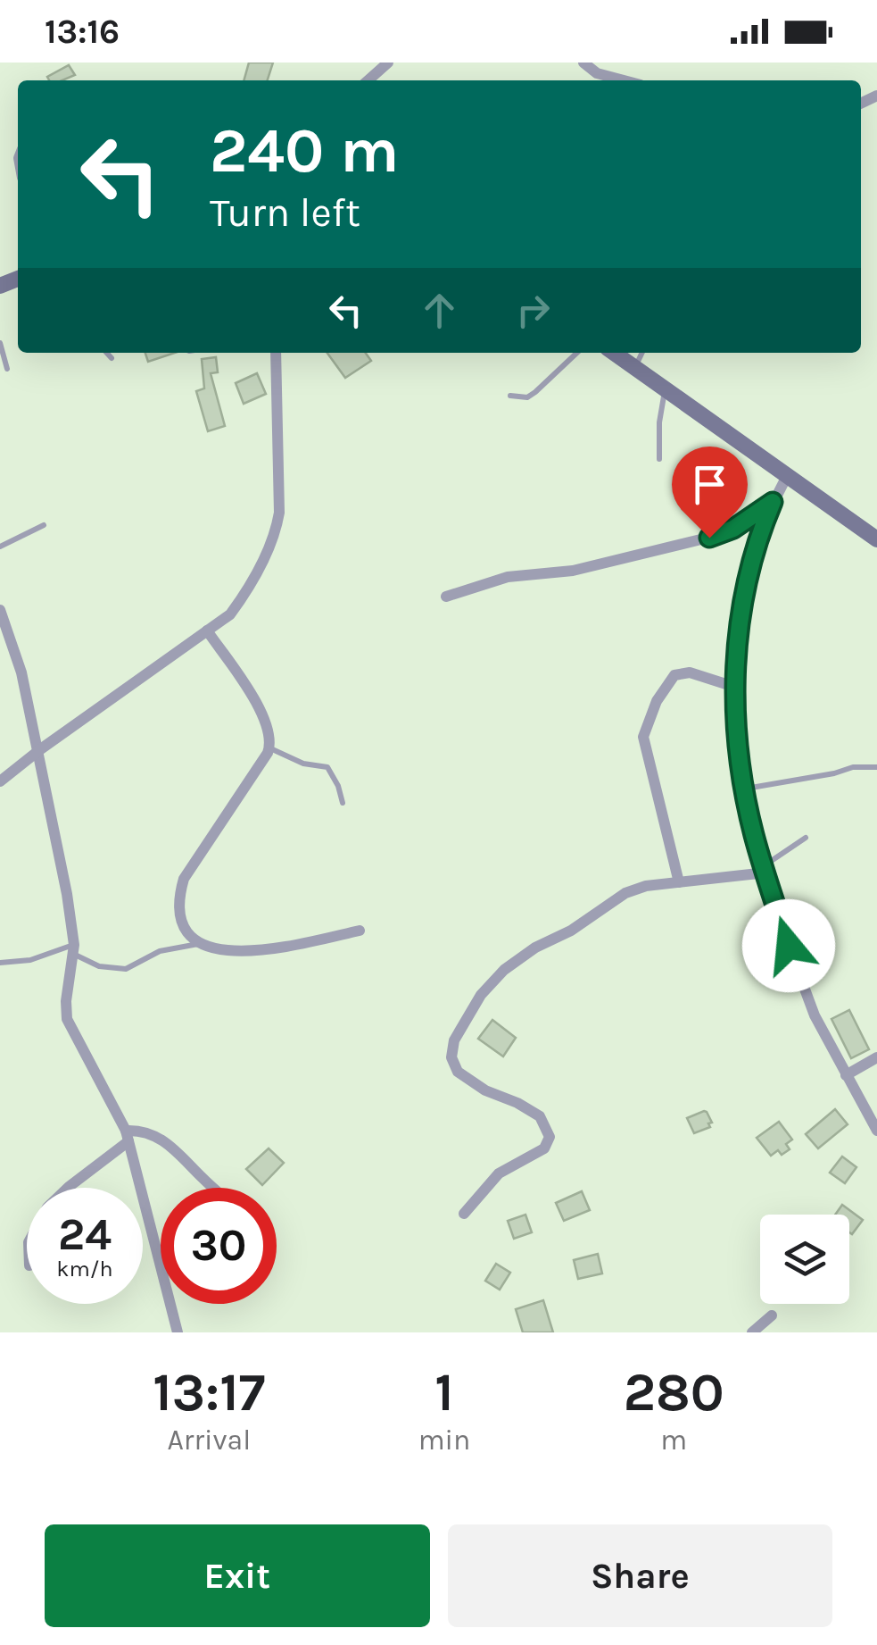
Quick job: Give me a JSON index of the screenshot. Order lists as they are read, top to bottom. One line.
{"page":{"status":"13:16","turn":["240 m","Turn left"],"speed":"24 km/h","limit":"30","eta":["13:17","Arrival","1","min","280","m"],"buttons":["Exit","Share"]}}
